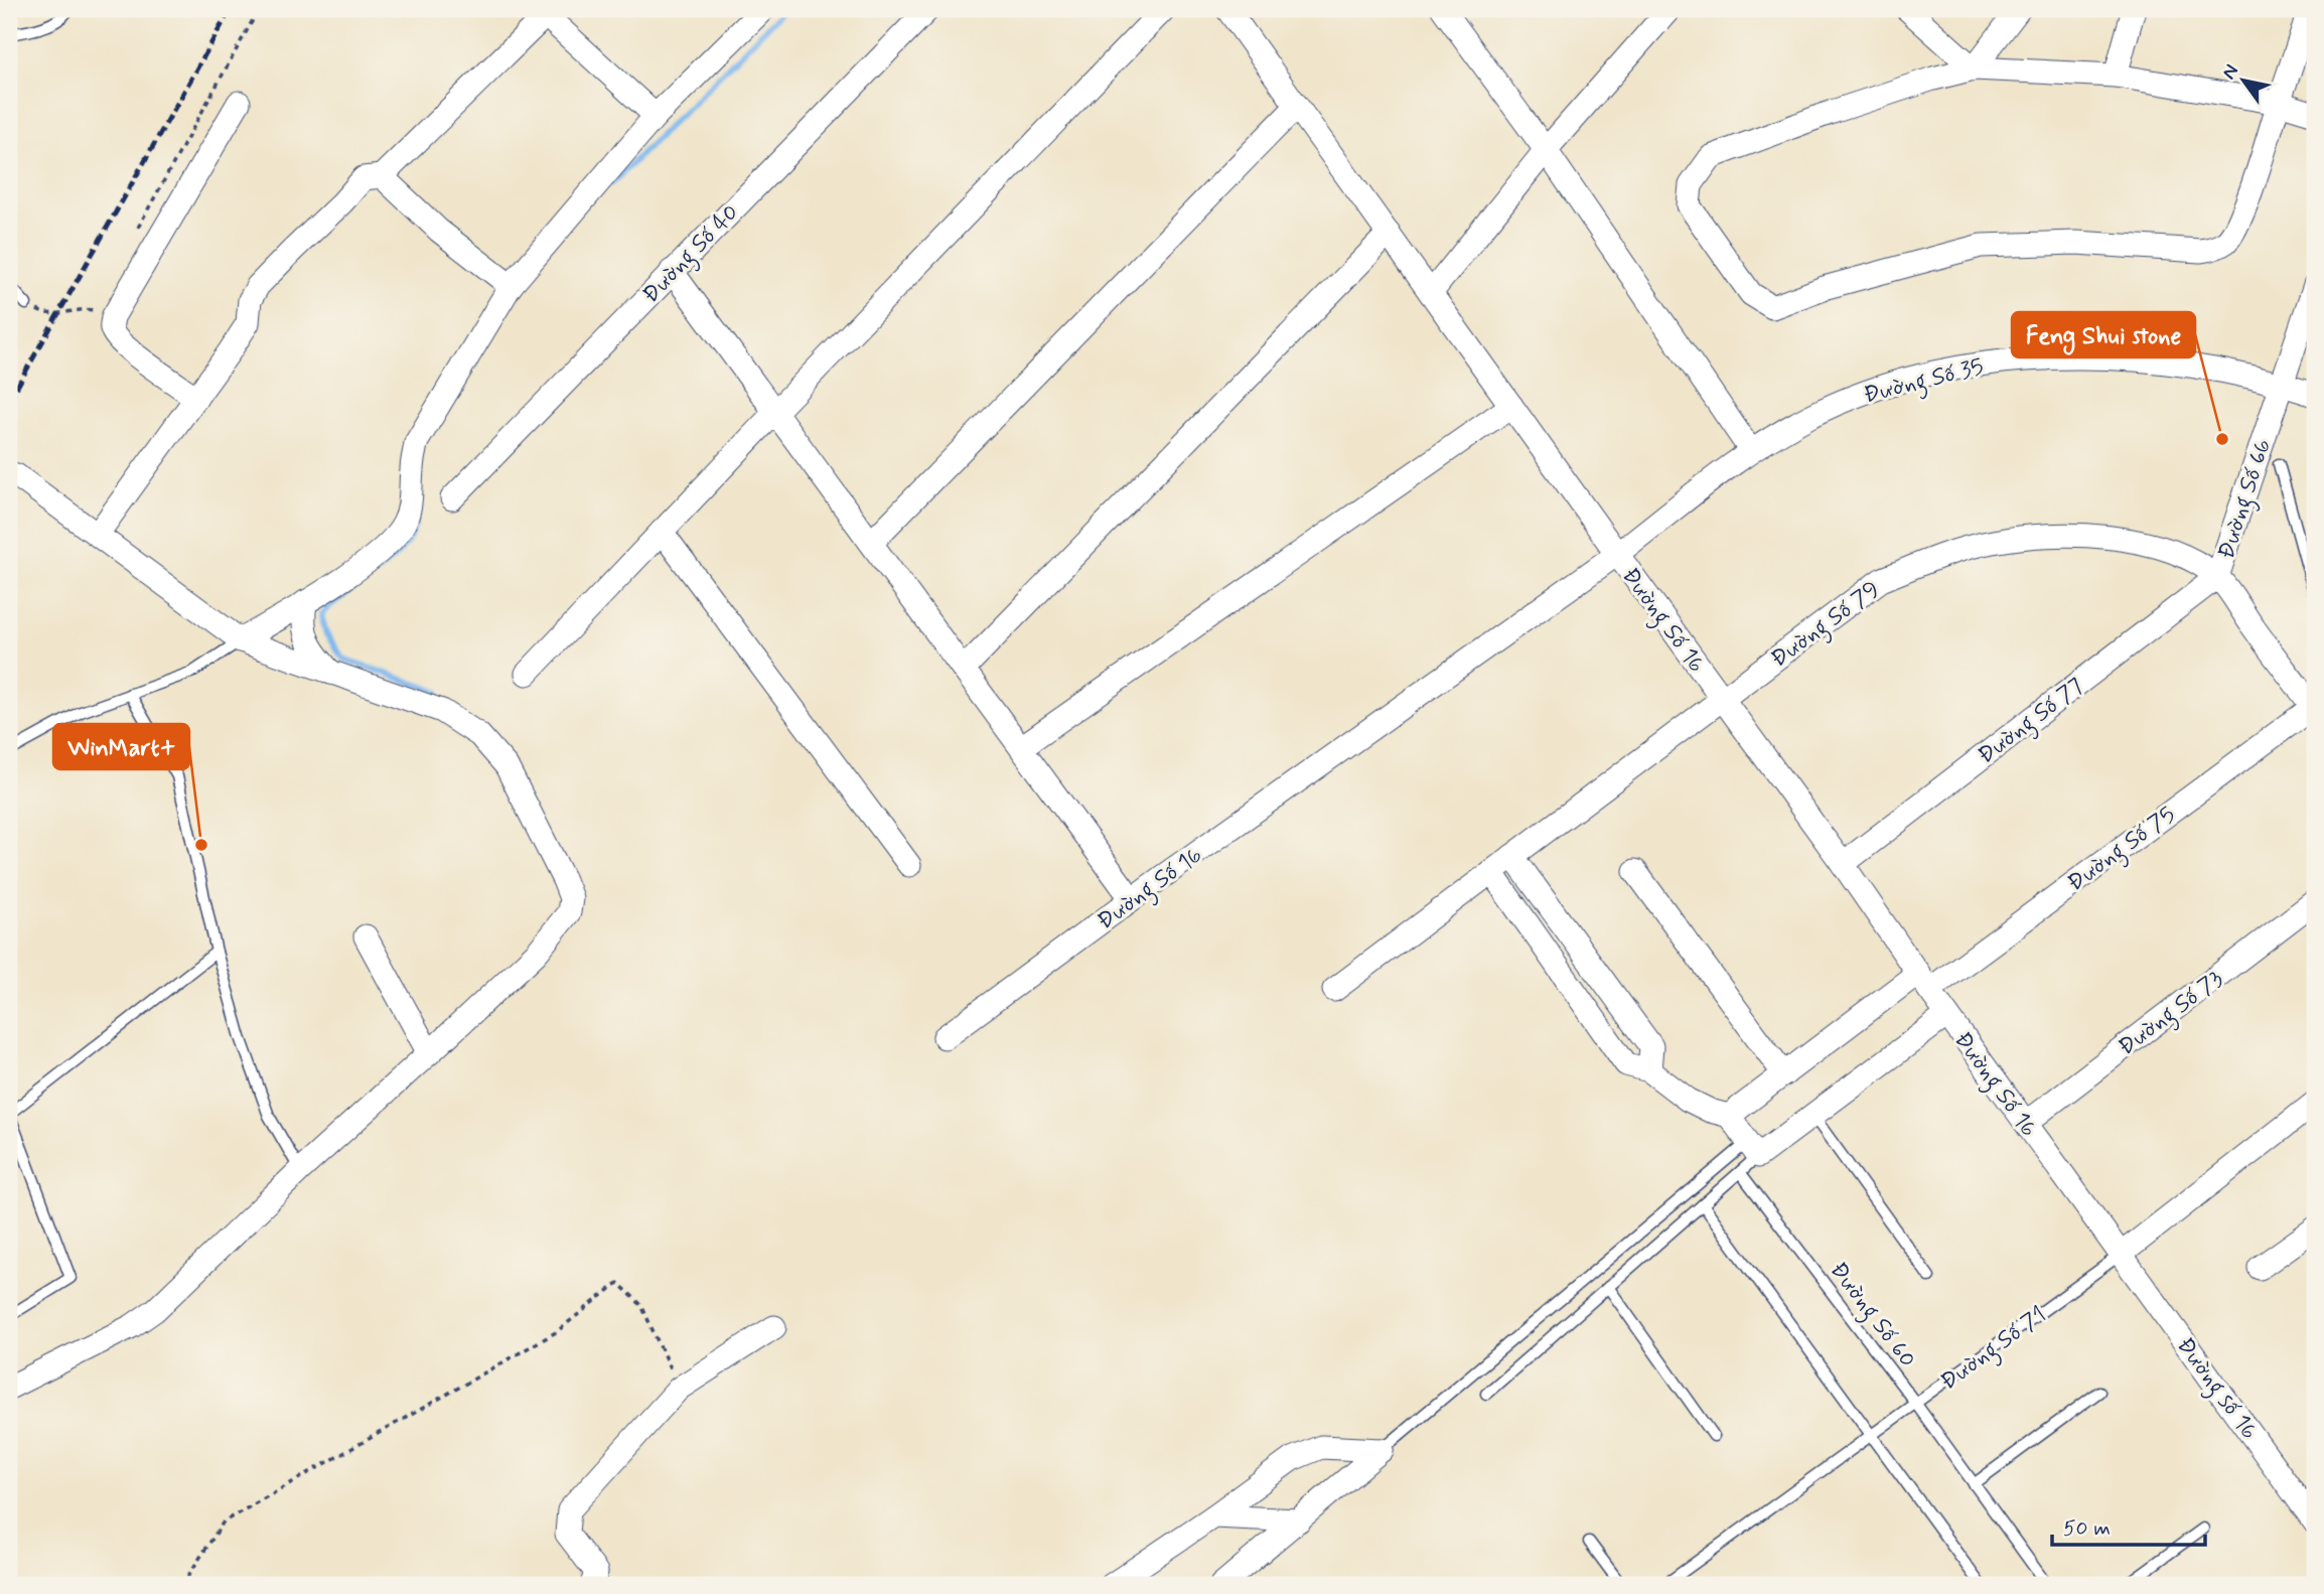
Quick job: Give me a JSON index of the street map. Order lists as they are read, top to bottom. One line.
{"streets":{"street":["Đường Số 40","Đường Số 35","Đường Số 66","Đường Số 16","Đường Số 79","Đường Số 77","Đường Số 75","Đường Số 73","Đường Số 71","Đường số 16"],"lane":["Đường Số 60"]},"crossings":[["Đường Số 35","Đường Số 66"],["Đường Số 35","Đường Số 16"],["Đường Số 66","Đường Số 79"],["Đường Số 66","Đường Số 77"],["Đường Số 66","Đường Số 75"],["Đường Số 16","Đường Số 79"],["Đường Số 16","Đường Số 77"],["Đường Số 16","Đường Số 75"],["Đường Số 16","Đường Số 73"],["Đường Số 16","Đường Số 71"],["Đường Số 16","Đường số 16"],["Đường Số 79","Đường Số 77"],["Đường Số 60","Đường Số 71"],["Đường Số 71","Đường số 16"]],"places":["Feng Shui stone","WinMart+"],"scale_bar":"50 m","north":"top left"}
